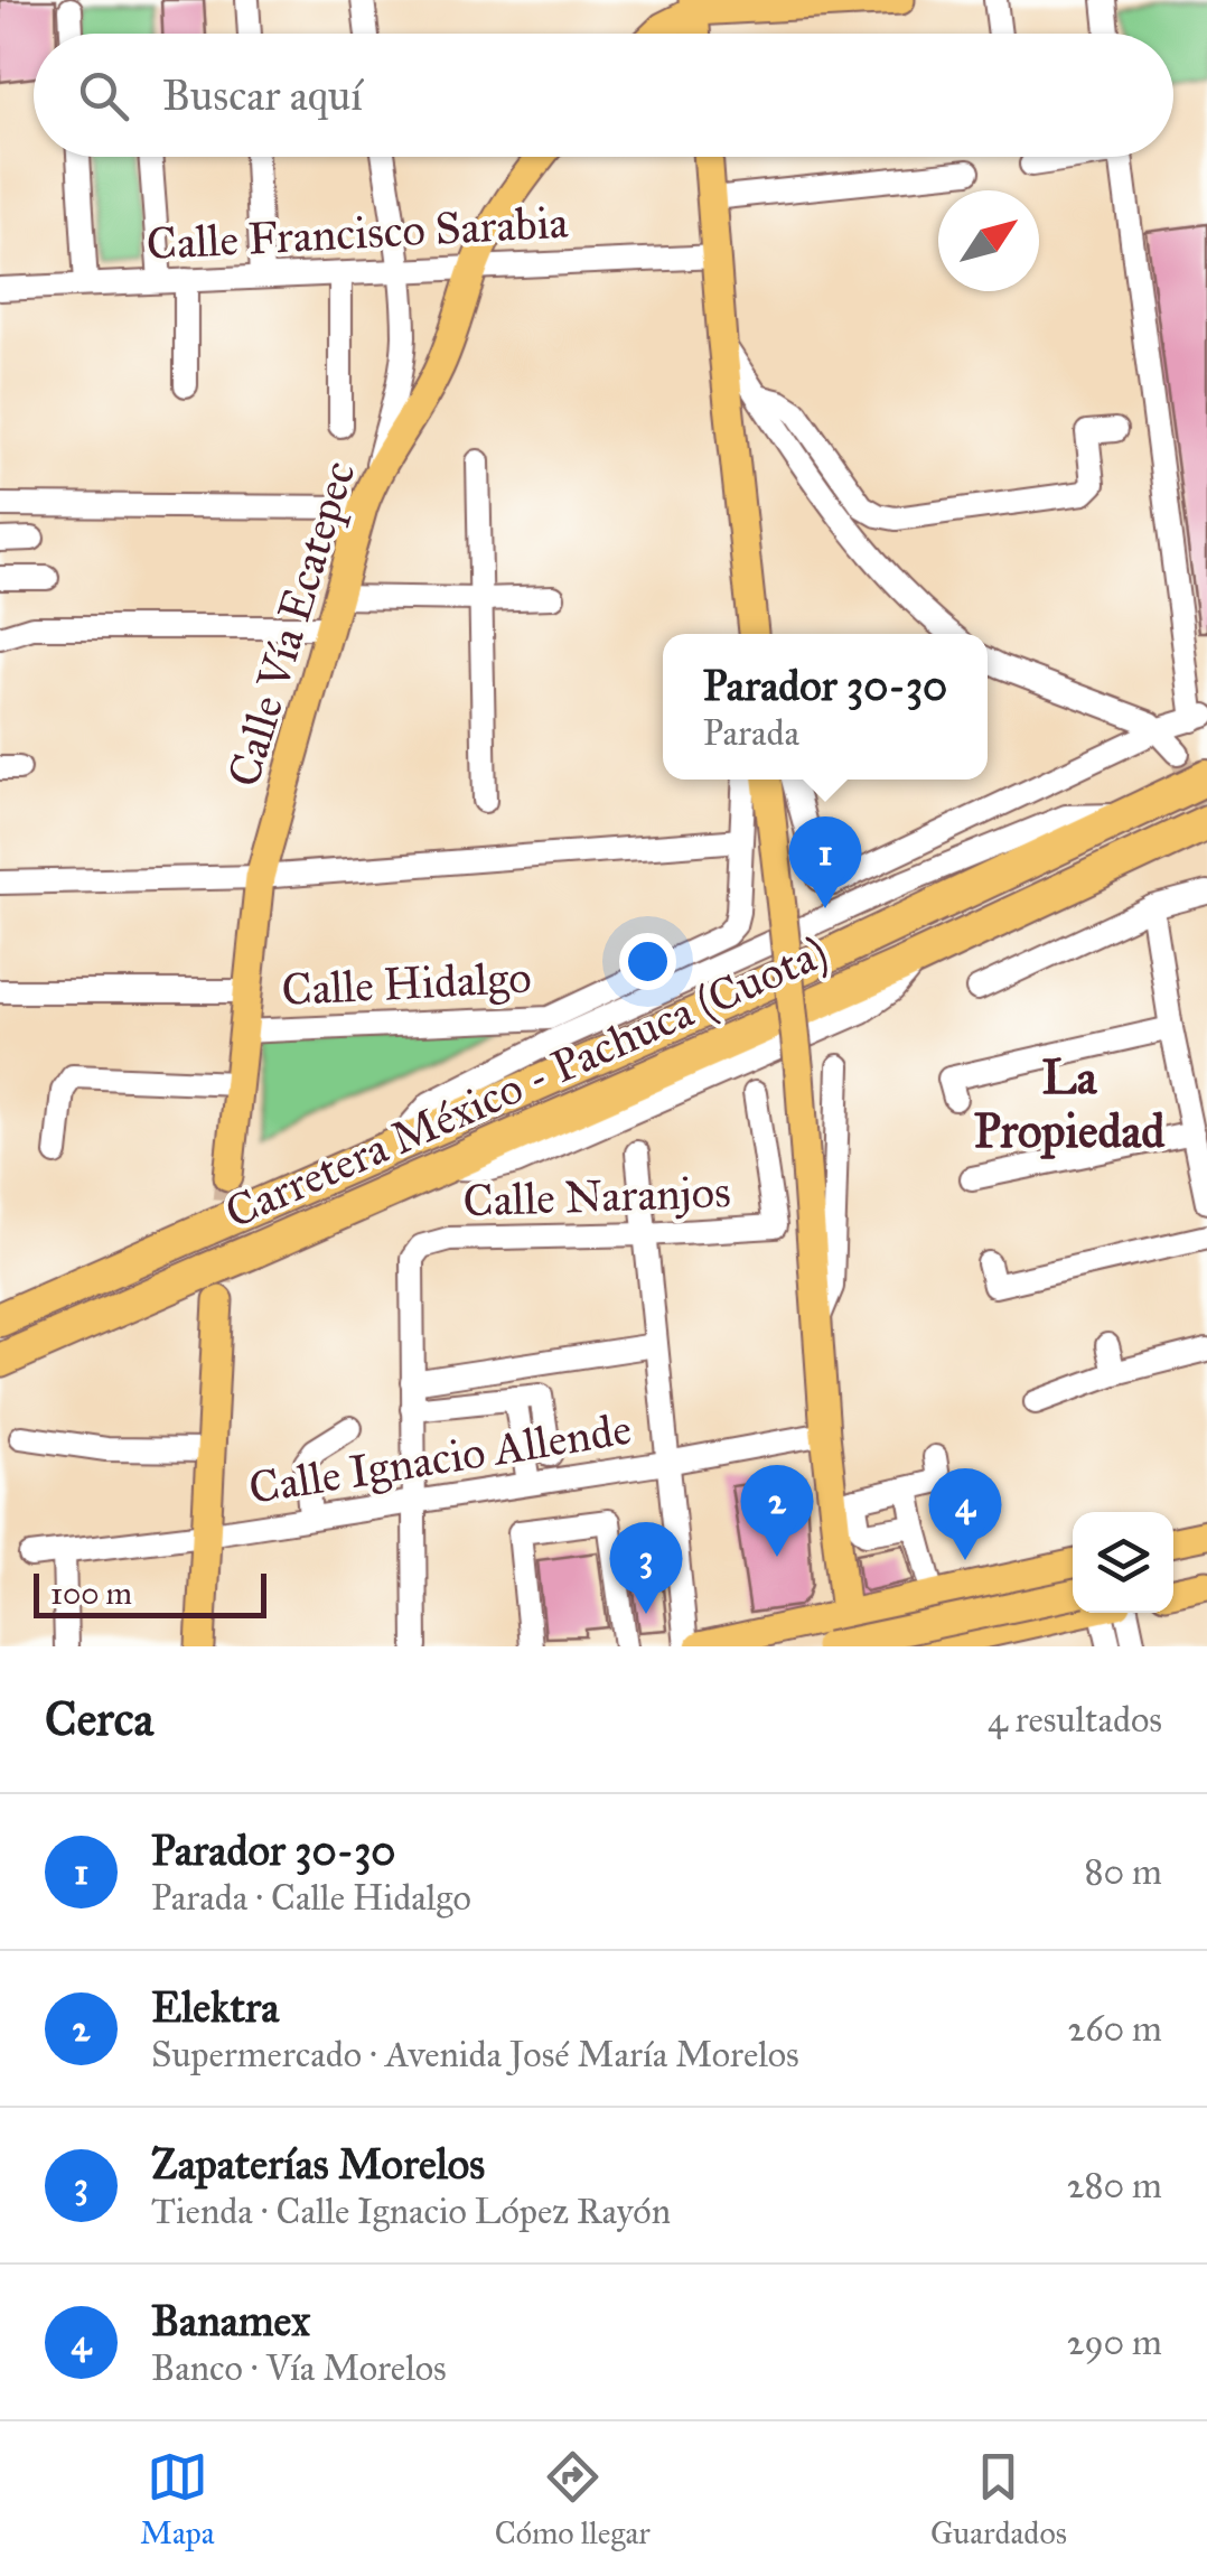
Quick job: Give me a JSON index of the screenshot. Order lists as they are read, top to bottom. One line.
{"streets":{"highway":["Carretera México - Pachuca (Cuota)"],"main road":["Calle Vía Ecatepec"],"street":["Calle Francisco Sarabia","Calle Hidalgo","Calle Naranjos","Calle Ignacio Allende"]},"crossings":[["Calle Francisco Sarabia","Calle Vía Ecatepec"],["Calle Vía Ecatepec","Calle Hidalgo"]],"districts":["La Propiedad"],"scale_bar":"100 m","north":"top right","page":{"search":"Buscar aquí","popup":["Parador 30-30","Parada"],"pins":["1","2","4","3"],"scale":"100 m","heading":["Cerca","4 resultados"],"list":[{"mark":"1","name":"Parador 30-30","note":"Parada · Calle Hidalgo","value":"80 m"},{"mark":"2","name":"Elektra","note":"Supermercado · Avenida José María Morelos","value":"260 m"},{"mark":"3","name":"Zapaterías Morelos","note":"Tienda · Calle Ignacio López Rayón","value":"280 m"},{"mark":"4","name":"Banamex","note":"Banco · Vía Morelos","value":"290 m"}],"nav":["Mapa","Cómo llegar","Guardados"]}}
